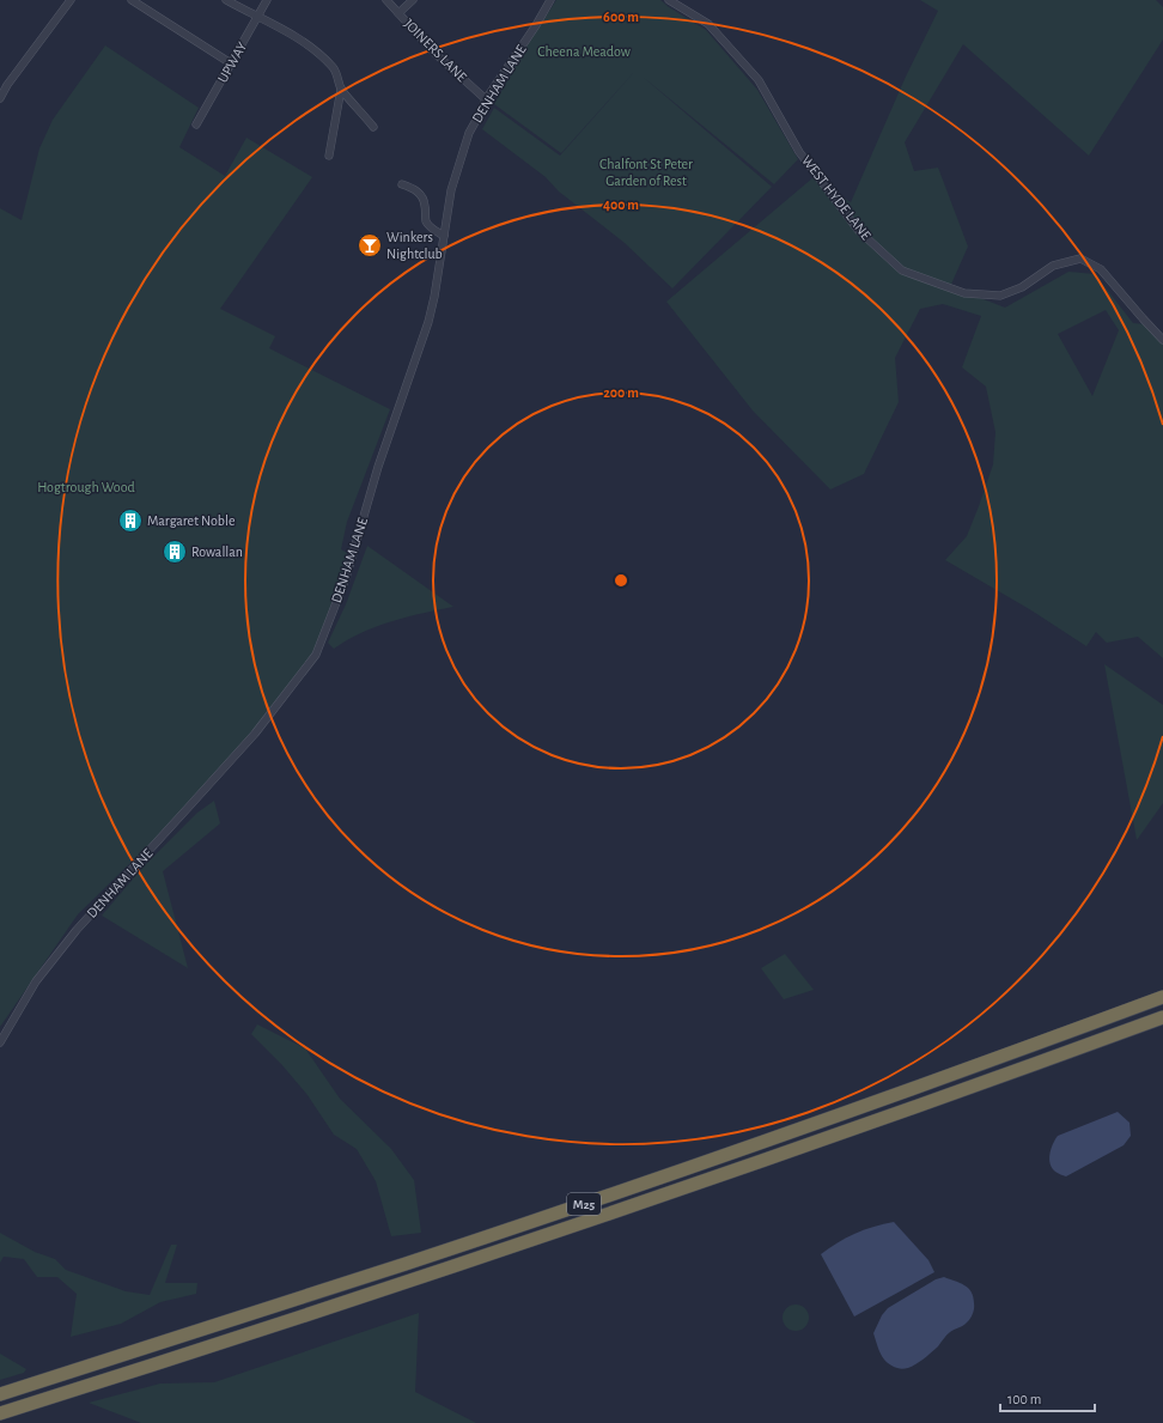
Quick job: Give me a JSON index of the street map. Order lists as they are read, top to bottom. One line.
{"streets":{"highway":["M25"],"street":["JOINERS LANE","UPWAY","DENHAM LANE","WEST HYDE LANE"]},"crossings":[["JOINERS LANE","DENHAM LANE"]],"parks":["Cheena Meadow","Chalfont St Peter Garden of Rest","Hogtrough Wood"],"places":{"bar":["Winkers Nightclub"],"building":["Margaret Noble","Rowallan"]},"scale_bar":"100 m","rings":["600 m","400 m","200 m"]}
